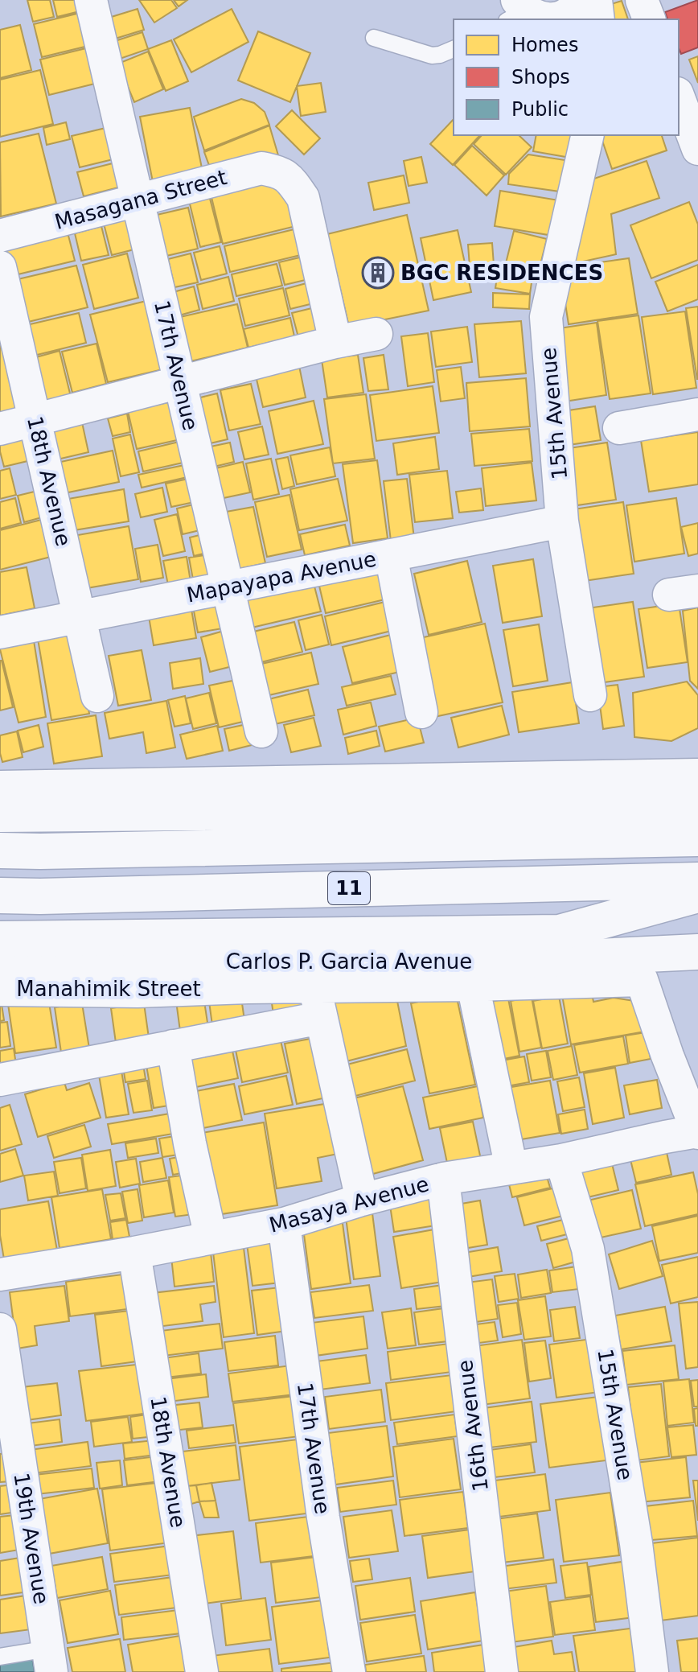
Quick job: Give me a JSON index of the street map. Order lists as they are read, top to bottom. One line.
{"streets":{"main road":["11","Carlos P. Garcia Avenue"],"street":["Masagana Street","17th Avenue","15th Avenue","18th Avenue","Mapayapa Avenue","Manahimik Street","Masaya Avenue","16th Avenue","19th Avenue"]},"crossings":[["Masagana Street","17th Avenue"],["17th Avenue","Mapayapa Avenue"],["17th Avenue","Masaya Avenue"],["15th Avenue","Mapayapa Avenue"],["15th Avenue","Masaya Avenue"],["18th Avenue","Mapayapa Avenue"],["18th Avenue","Masaya Avenue"],["Manahimik Street","Masaya Avenue"],["Masaya Avenue","16th Avenue"]],"places":{"building":["BGC RESIDENCES"]},"legend":["Homes","Shops","Public"]}
